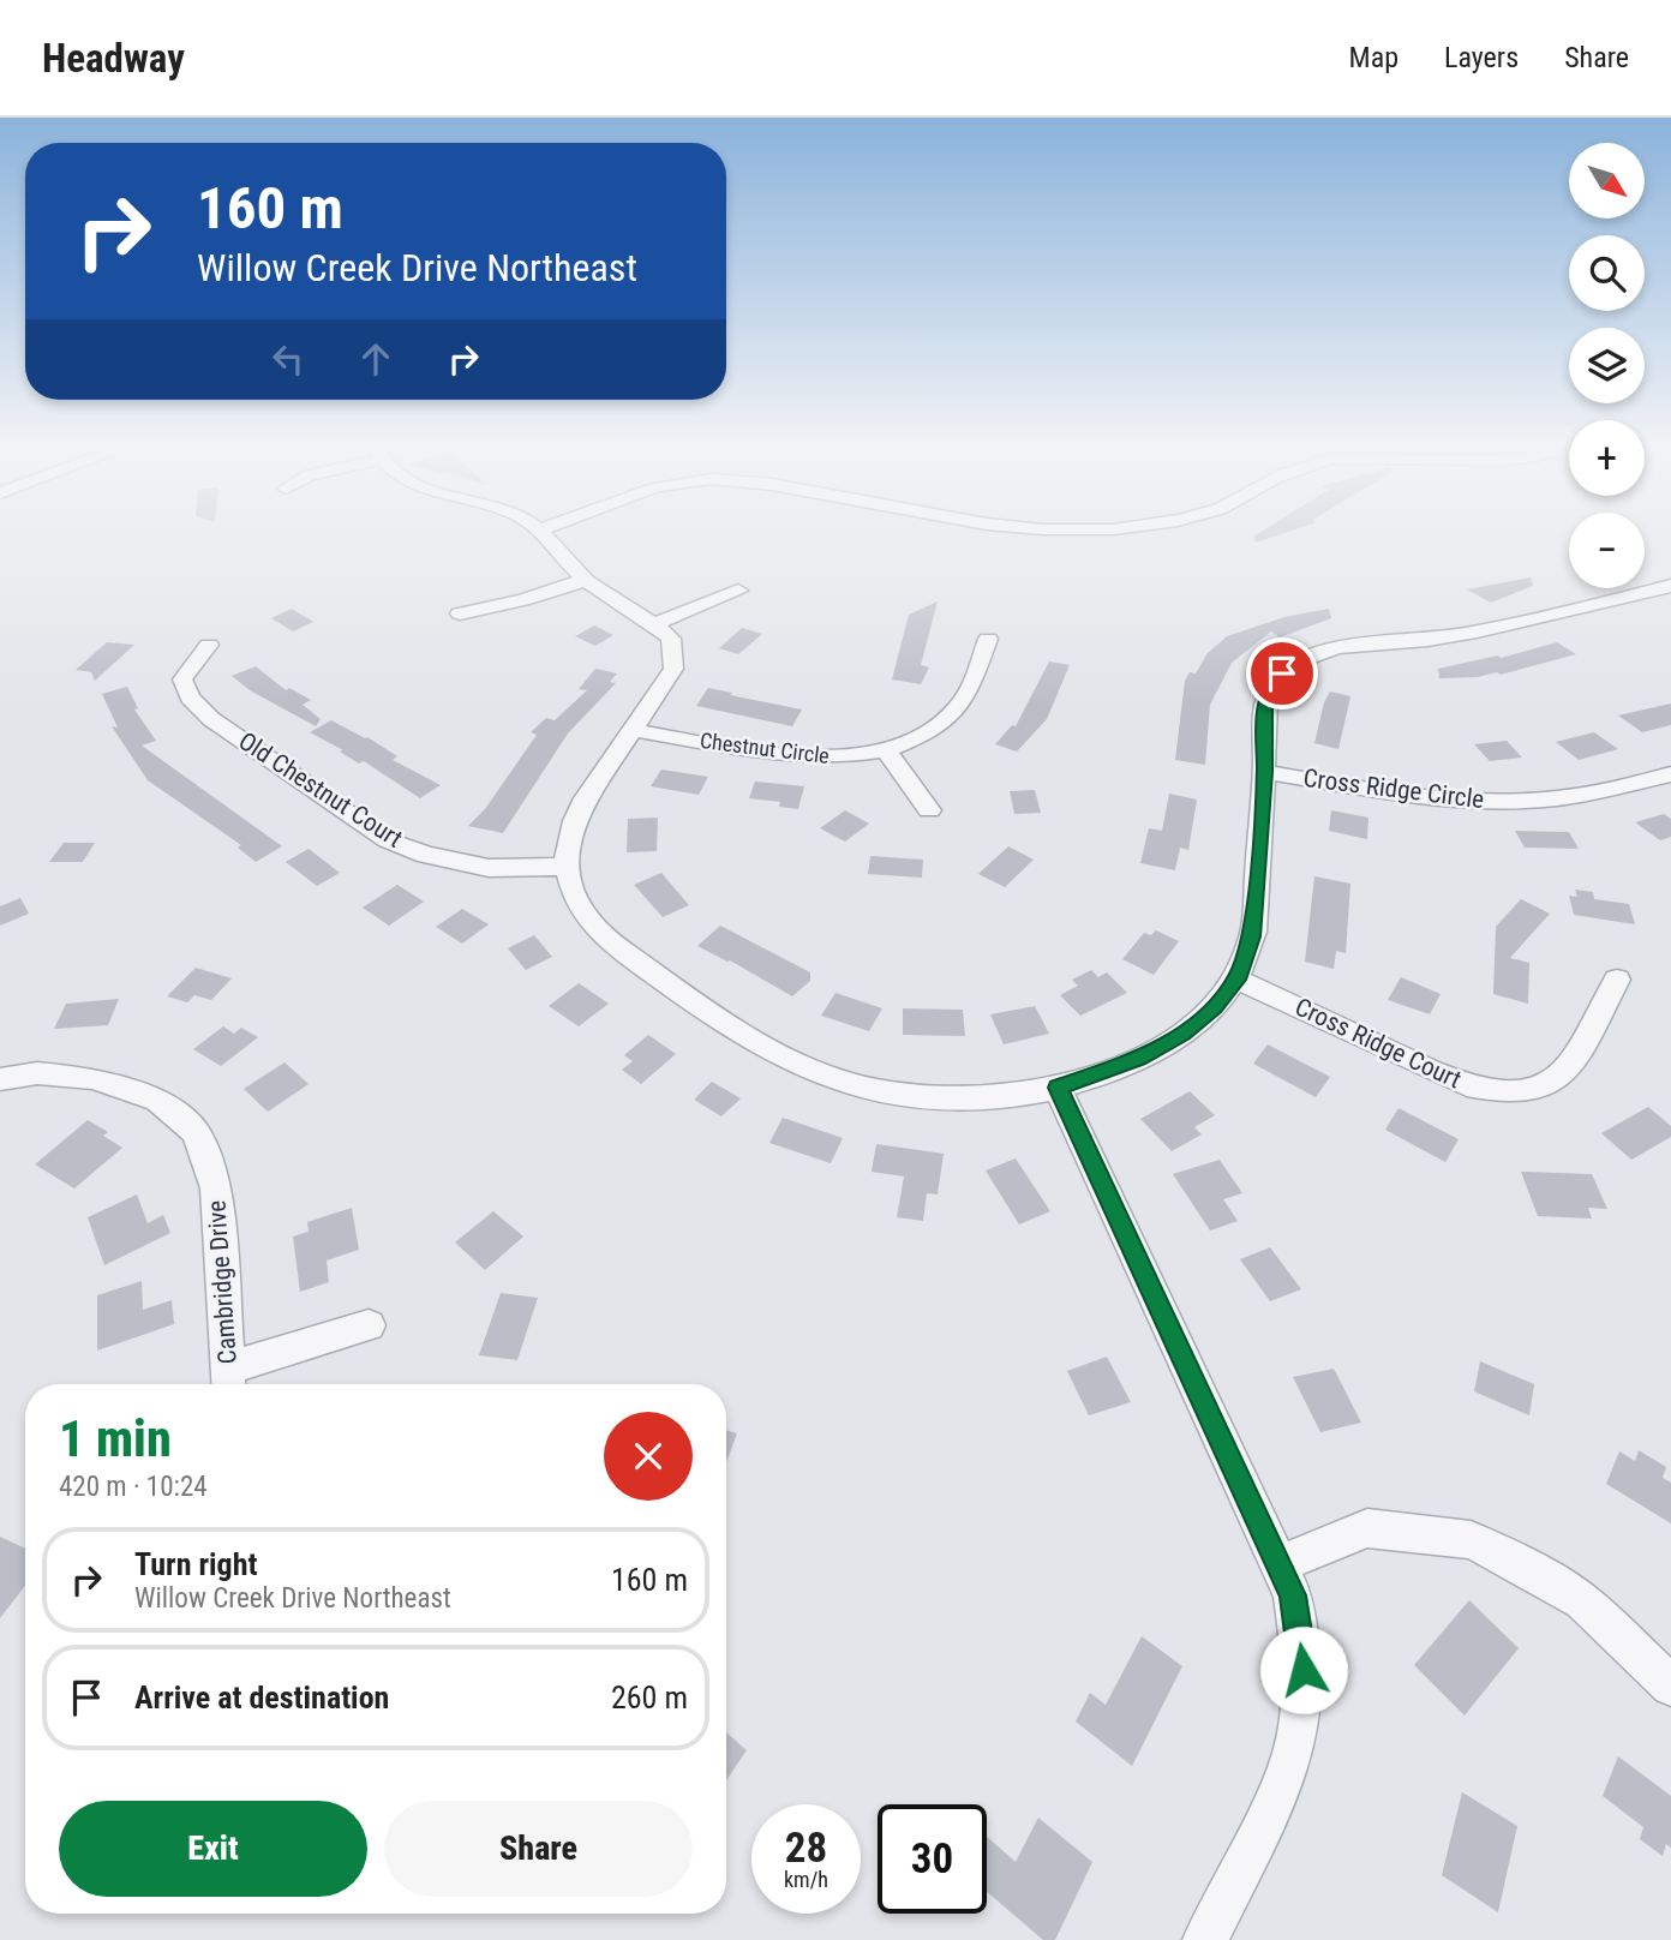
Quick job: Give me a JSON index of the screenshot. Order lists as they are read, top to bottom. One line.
{"streets":{"street":["Chestnut Circle","Cross Ridge Circle","Old Chestnut Court","Cross Ridge Court","Cambridge Drive"]},"north":"bottom right","page":{"header":"Headway","nav":["Map","Layers","Share"],"map_buttons":["+","−"],"turn":["160 m","Willow Creek Drive Northeast"],"heading":["1 min","420 m · 10:24"],"list":[{"name":"Turn right","note":"Willow Creek Drive Northeast","value":"160 m"},{"name":"Arrive at destination","value":"260 m"}],"buttons":["Exit","Share"],"speed":"28 km/h","limit":"30"}}
